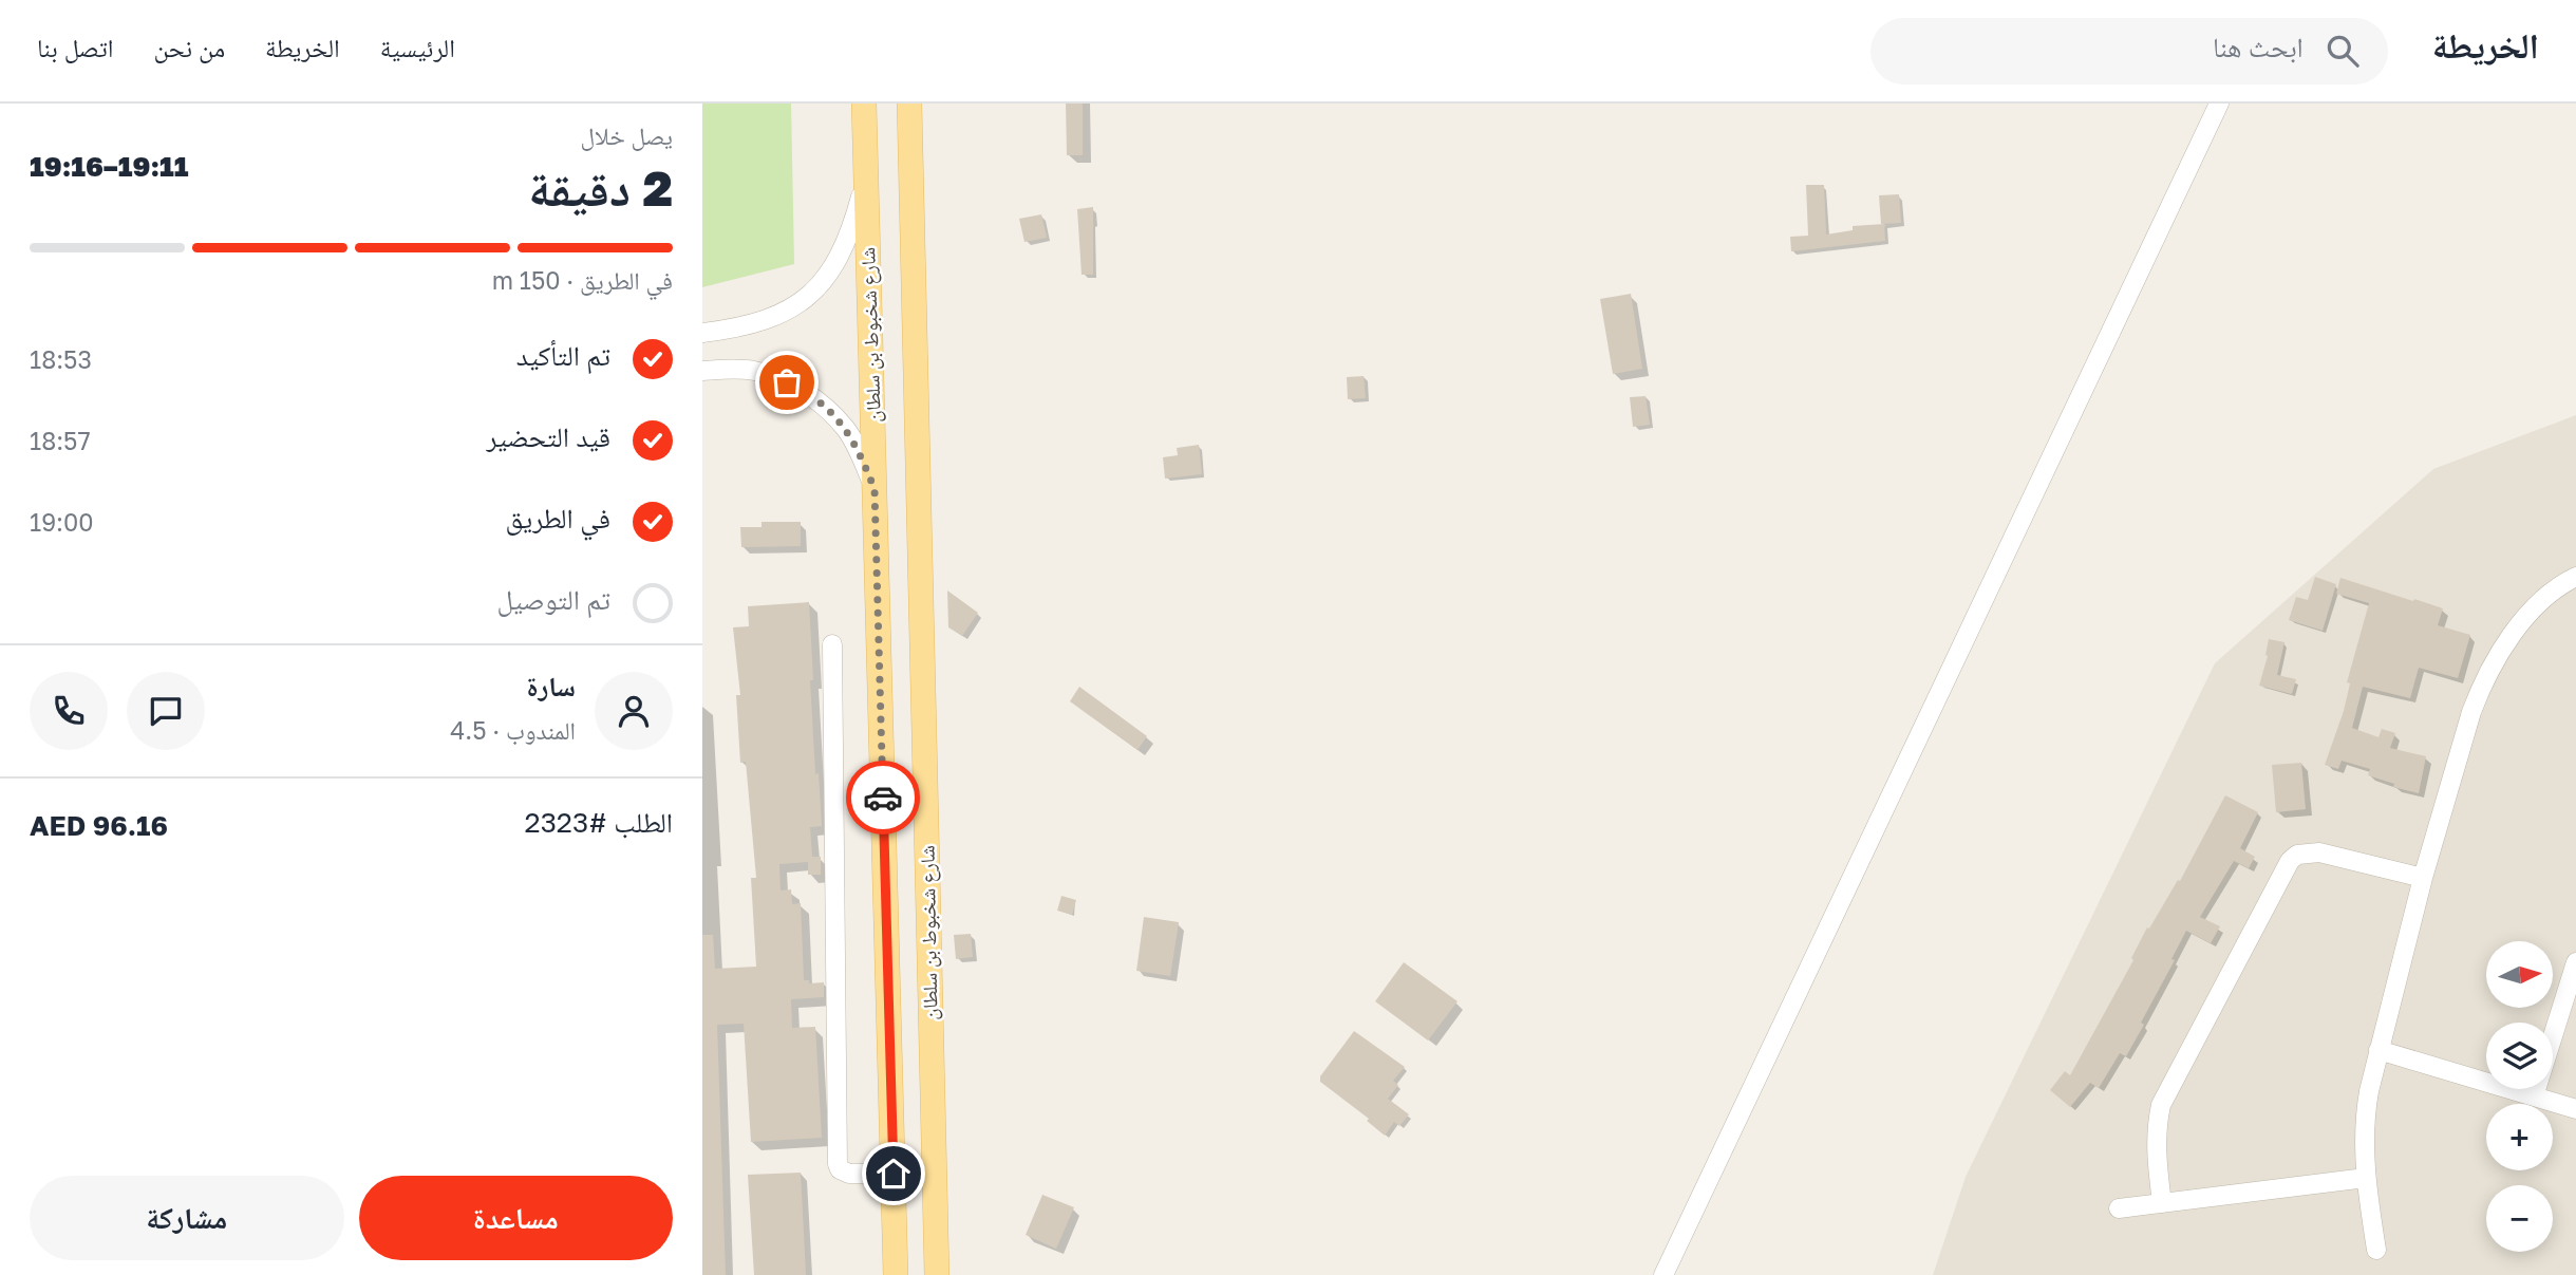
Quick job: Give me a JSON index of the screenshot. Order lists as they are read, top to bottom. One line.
{"streets":{"main road":["شارع شخبوط بن سلطان"]},"north":"right","page":{"header":"الخريطة","search":"ابحث هنا","nav":["الرئيسية","الخريطة","من نحن","اتصل بنا"],"heading":["2 دقيقة","يصل خلال","19:11–19:16"],"panel":["سارة","المندوب · 4.5","الطلب #2323","AED 96.16"],"bar":"في الطريق · 150 m","list":[["تم التأكيد","18:53"],["قيد التحضير","18:57"],["في الطريق","19:00"],"تم التوصيل"],"map_buttons":["+","−"],"buttons":["مساعدة","مشاركة"]}}
